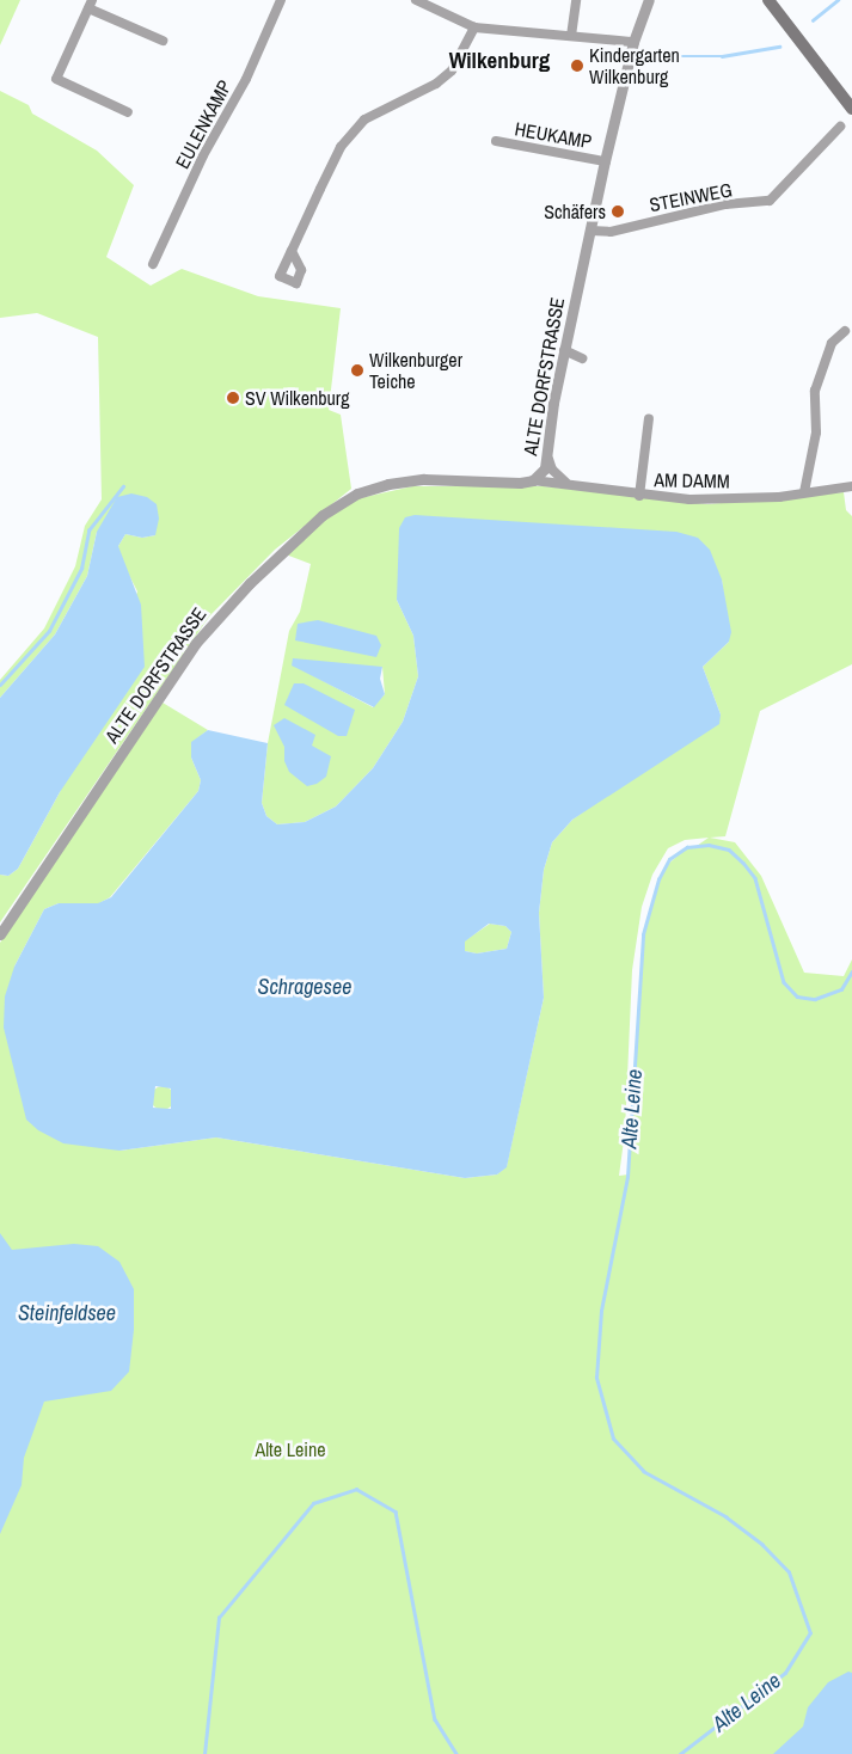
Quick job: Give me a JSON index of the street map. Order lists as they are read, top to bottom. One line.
{"streets":{"street":["EULENKAMP","HEUKAMP","STEINWEG","ALTE DORFSTRASSE","AM DAMM"]},"crossings":[["HEUKAMP","ALTE DORFSTRASSE"],["STEINWEG","ALTE DORFSTRASSE"],["ALTE DORFSTRASSE","AM DAMM"]],"districts":["Wilkenburg"],"water":["Schragesee","Alte Leine","Steinfeldsee"],"parks":["Alte Leine"],"places":["Kindergarten Wilkenburg","Schäfers","Wilkenburger Teiche","SV Wilkenburg"]}
